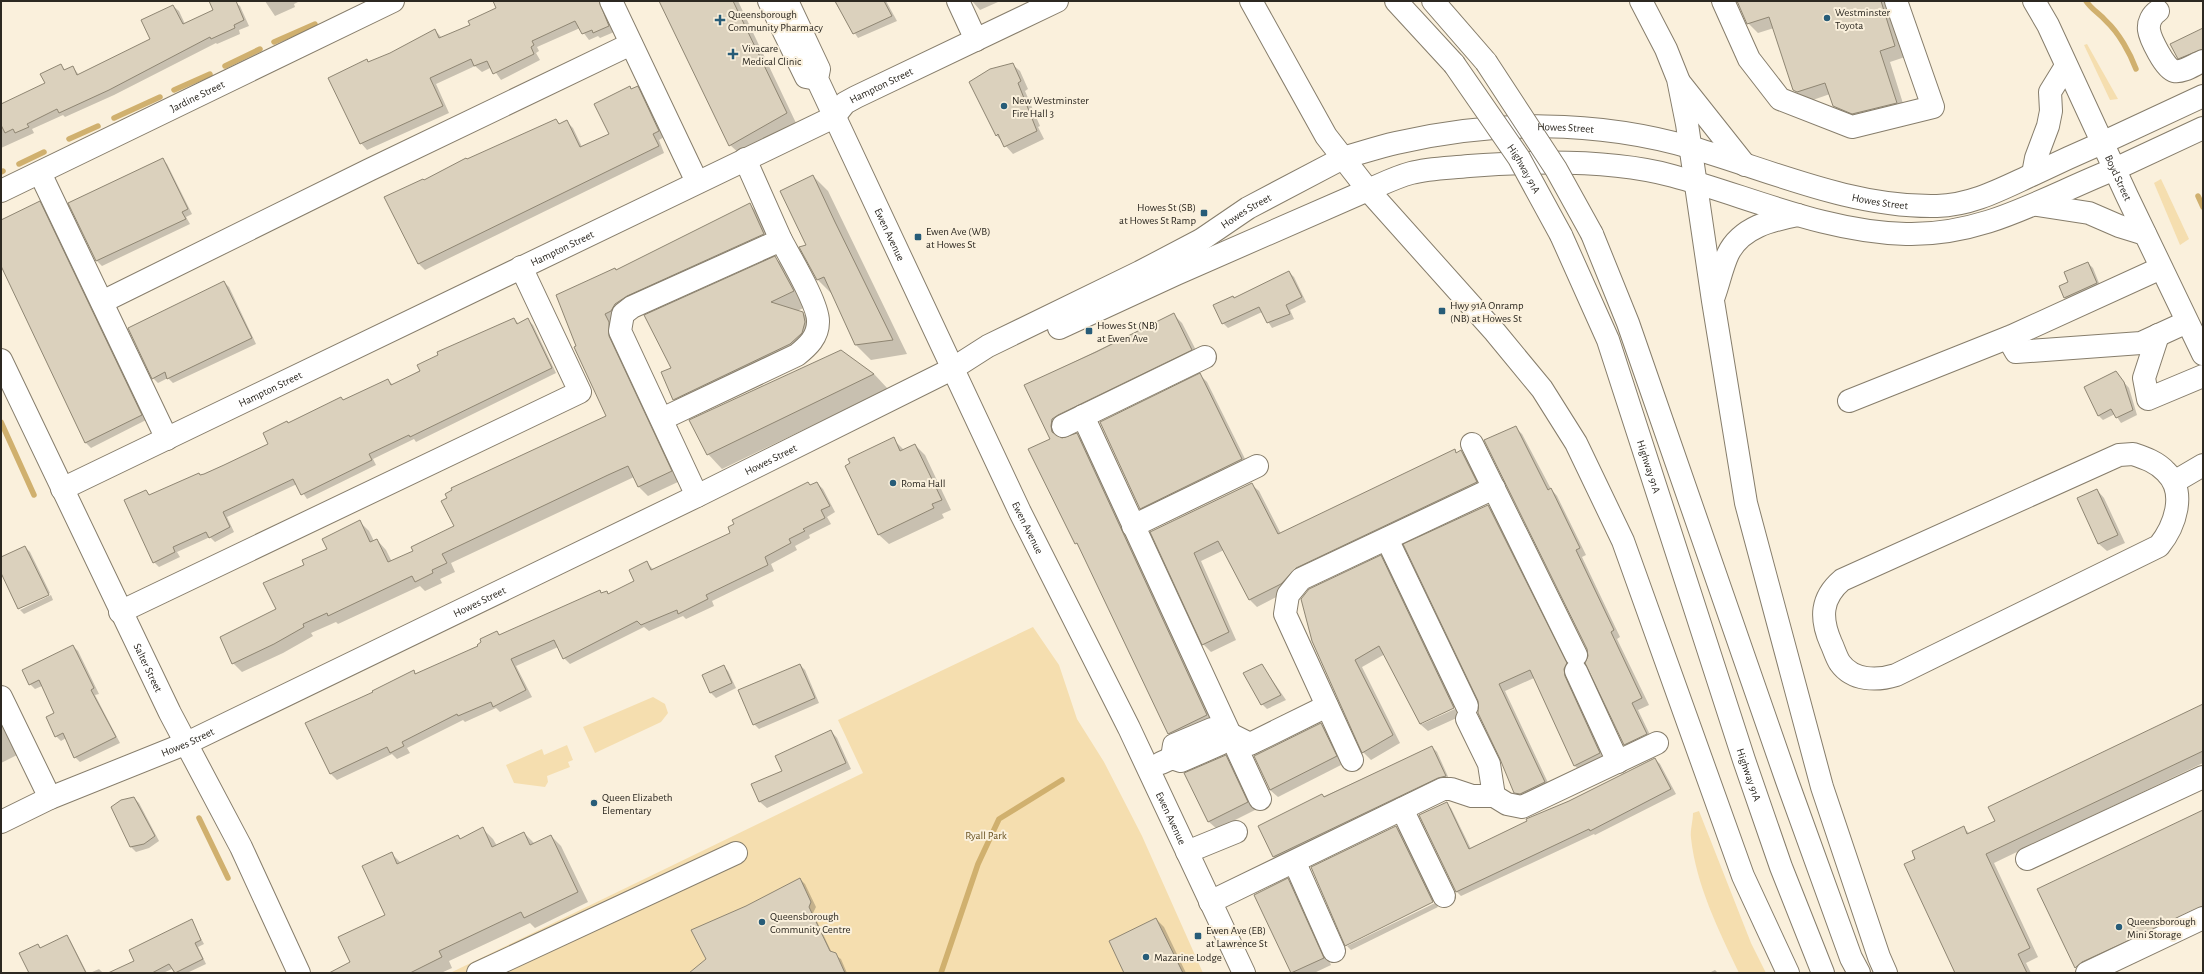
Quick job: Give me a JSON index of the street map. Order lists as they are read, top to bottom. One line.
{"streets":{"main road":["Hampton Street","Jardine Street","Howes Street","Highway 91A","Boyd Street","Ewen Avenue","Salter Street"]},"crossings":[["Hampton Street","Ewen Avenue"],["Hampton Street","Salter Street"],["Howes Street","Boyd Street"],["Howes Street","Ewen Avenue"],["Howes Street","Salter Street"]],"parks":["Ryall Park"],"places":{"other":["Westminster Toyota","New Westminster Fire Hall 3","Roma Hall","Queen Elizabeth Elementary","Queensborough Community Centre","Queensborough Mini Storage","Mazarine Lodge"],"health":["Queensborough Community Pharmacy","Vivacare Medical Clinic"],"transit":["Howes St (SB) at Howes St Ramp","Ewen Ave (WB) at Howes St","Hwy 91A Onramp (NB) at Howes St","Howes St (NB) at Ewen Ave","Ewen Ave (EB) at Lawrence St"]}}
